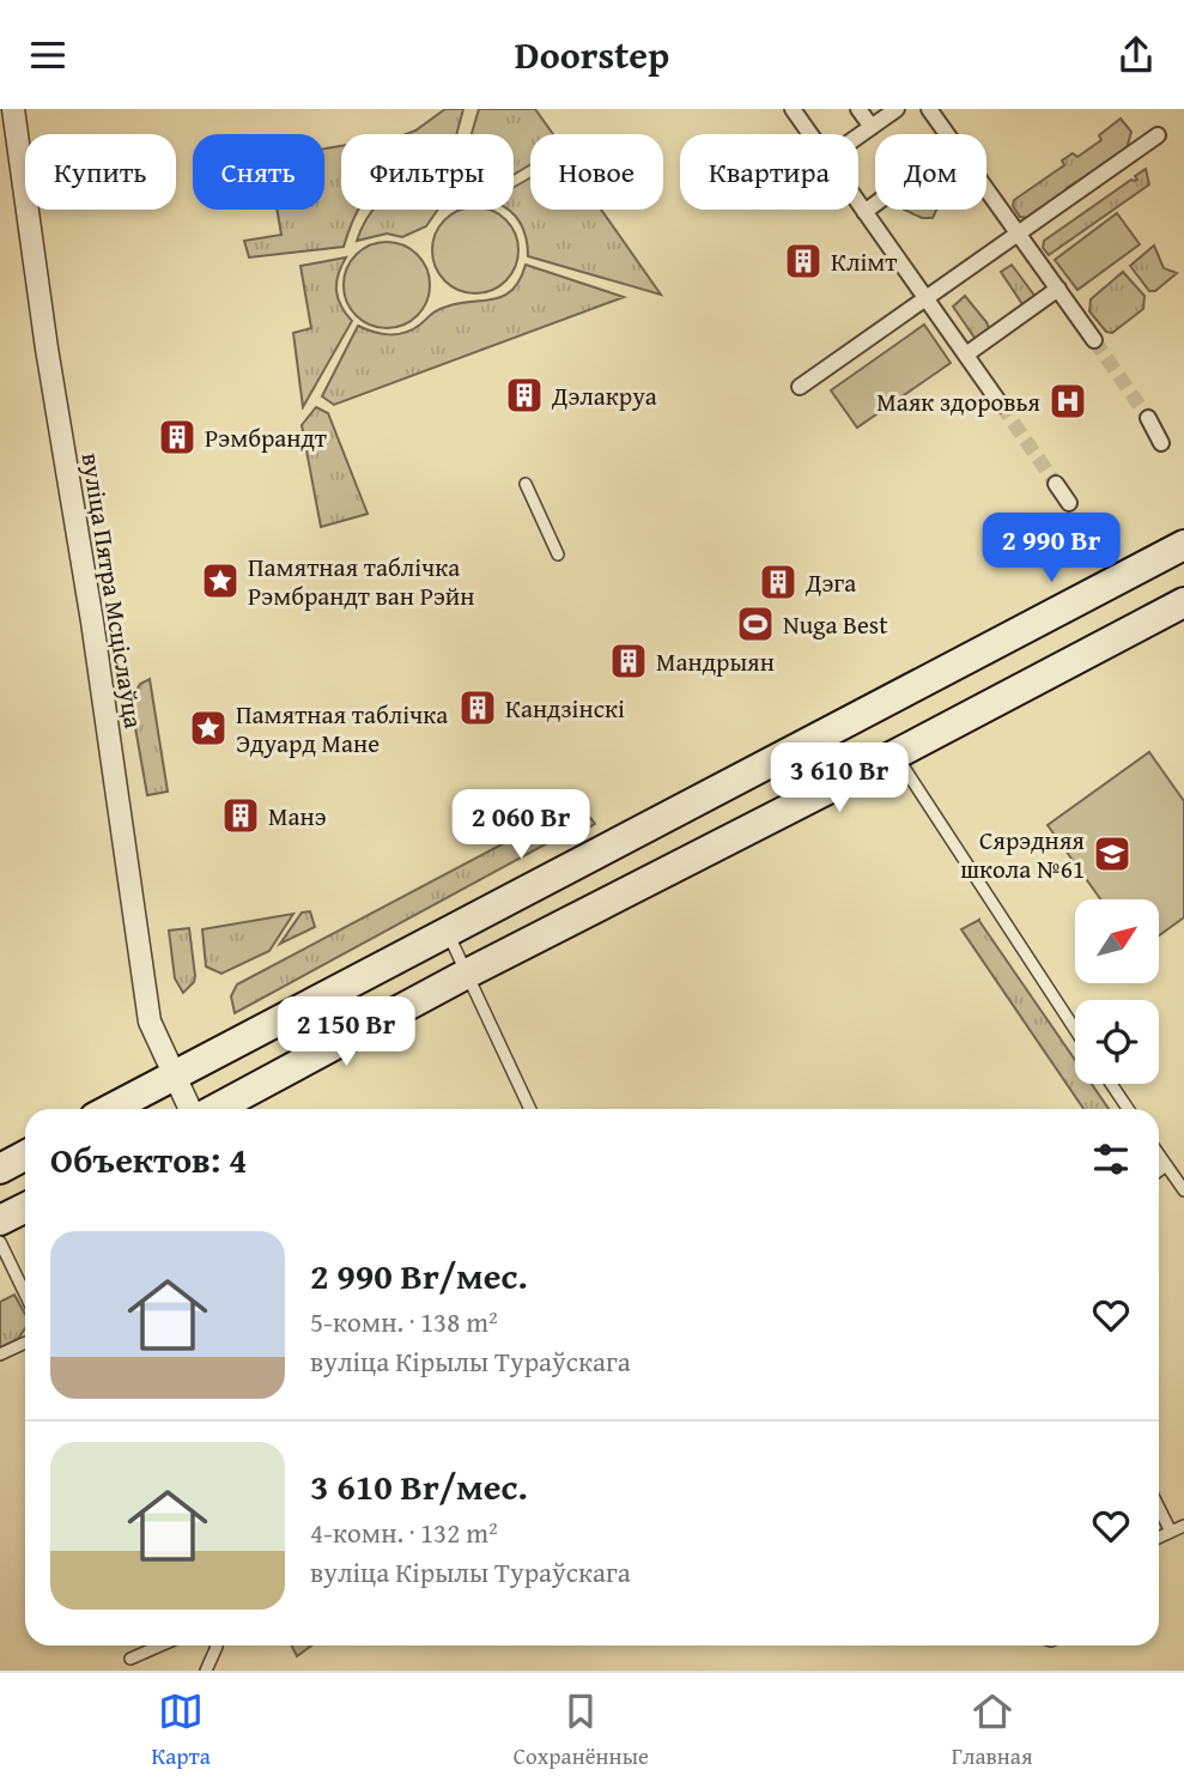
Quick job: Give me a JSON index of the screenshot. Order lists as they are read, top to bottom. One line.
{"streets":{"street":["вуліца Пятра Мсціслаўца"]},"places":{"building":["Клімт","Дэлакруа","Рэмбрандт","Дэга","Мандрыян","Кандзінскі","Манэ"],"hospital":["Маяк здоровья"],"place":["Памятная таблічка Рэмбрандт ван Рэйн","Памятная таблічка Эдуард Мане"],"sports":["Nuga Best"],"school or university":["Сярэдняя школа №61"]},"north":"top right","page":{"header":"Doorstep","chip":["Купить","Снять","Фильтры","Новое","Квартира","Дом"],"price":["2 990 Br","3 610 Br","2 060 Br","2 150 Br"],"heading":"Объектов: 4","list":[{"name":"2 990 Br/мес.","note":"5-комн. · 138 m² · вуліца Кірылы Тураўскага"},{"name":"3 610 Br/мес.","note":"4-комн. · 132 m² · вуліца Кірылы Тураўскага"}],"tabs":["Карта","Сохранённые","Главная"]}}
